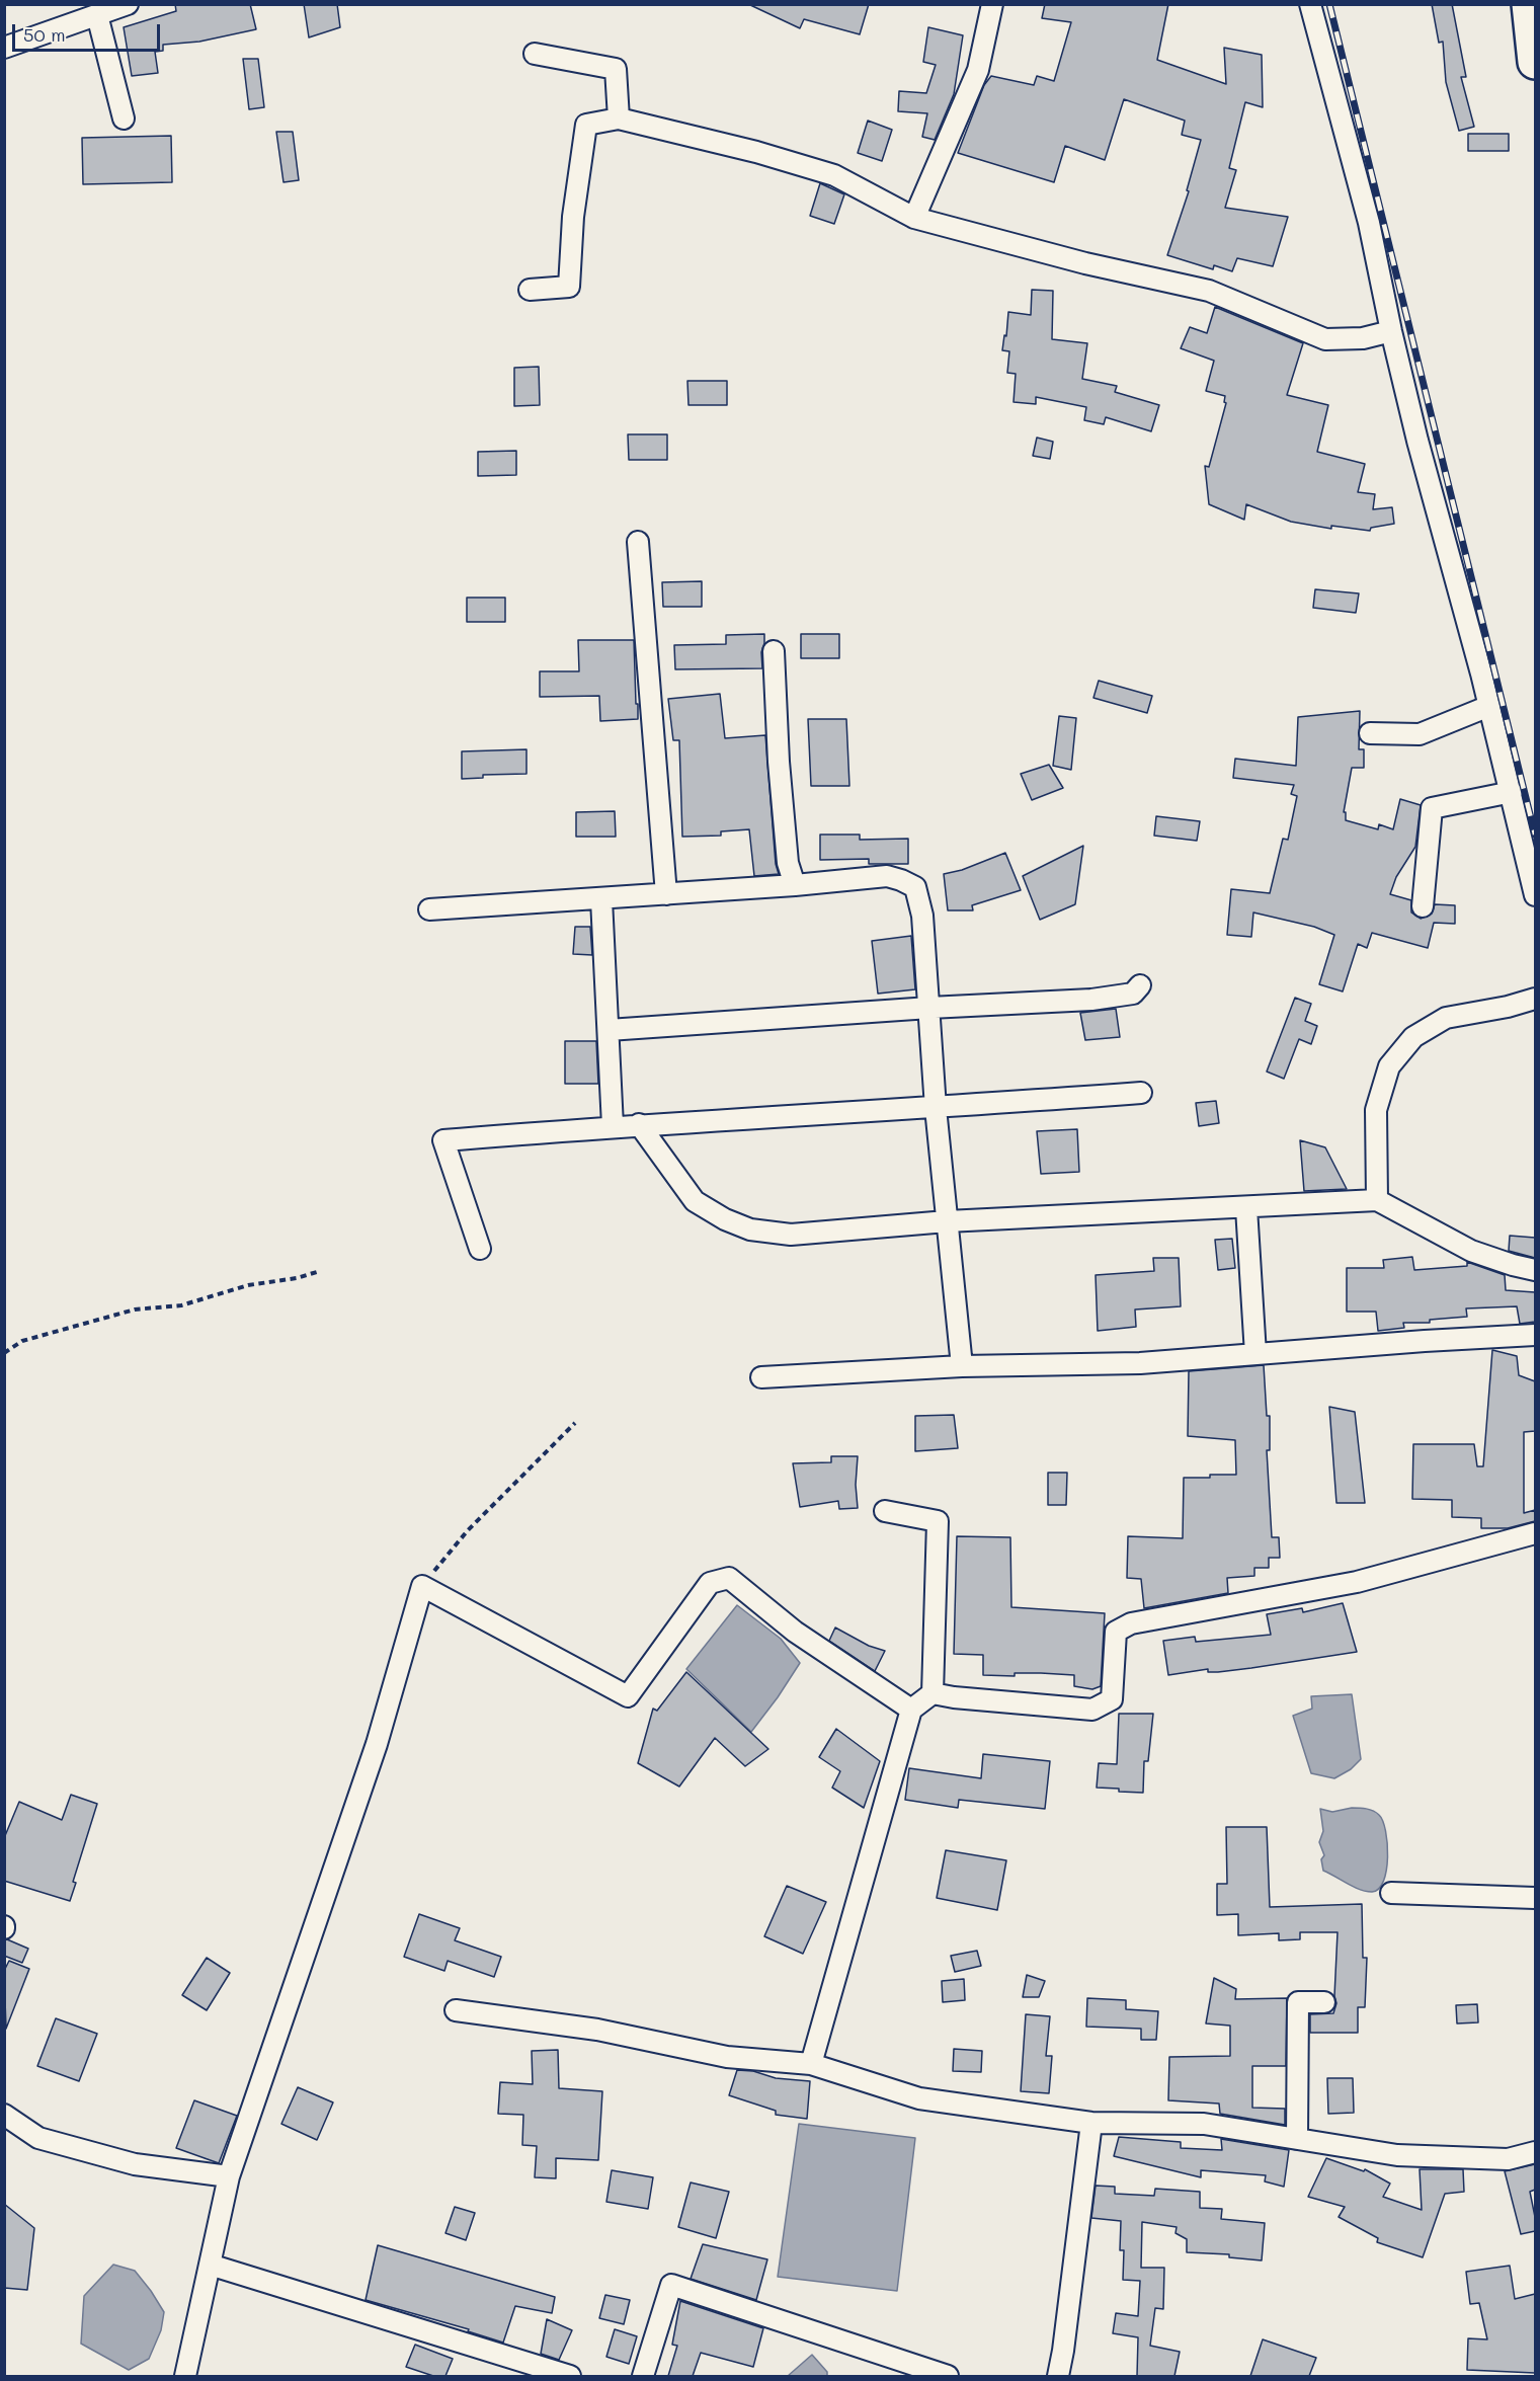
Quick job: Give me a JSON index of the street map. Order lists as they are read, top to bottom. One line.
{"scale_bar":"50 m"}
